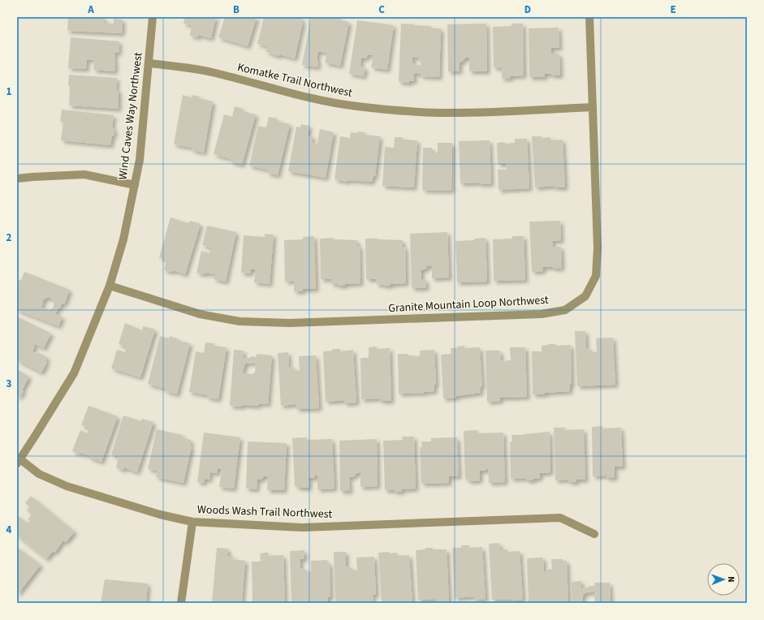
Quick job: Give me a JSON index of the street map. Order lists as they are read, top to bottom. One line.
{"streets":{"street":["Komatke Trail Northwest","Wind Caves Way Northwest","Granite Mountain Loop Northwest","Woods Wash Trail Northwest"]},"crossings":[["Komatke Trail Northwest","Wind Caves Way Northwest"],["Komatke Trail Northwest","Granite Mountain Loop Northwest"],["Wind Caves Way Northwest","Granite Mountain Loop Northwest"],["Wind Caves Way Northwest","Woods Wash Trail Northwest"]],"north":"right","grid":{"columns":["A","B","C","D","E"],"rows":["1","2","3","4"]}}
